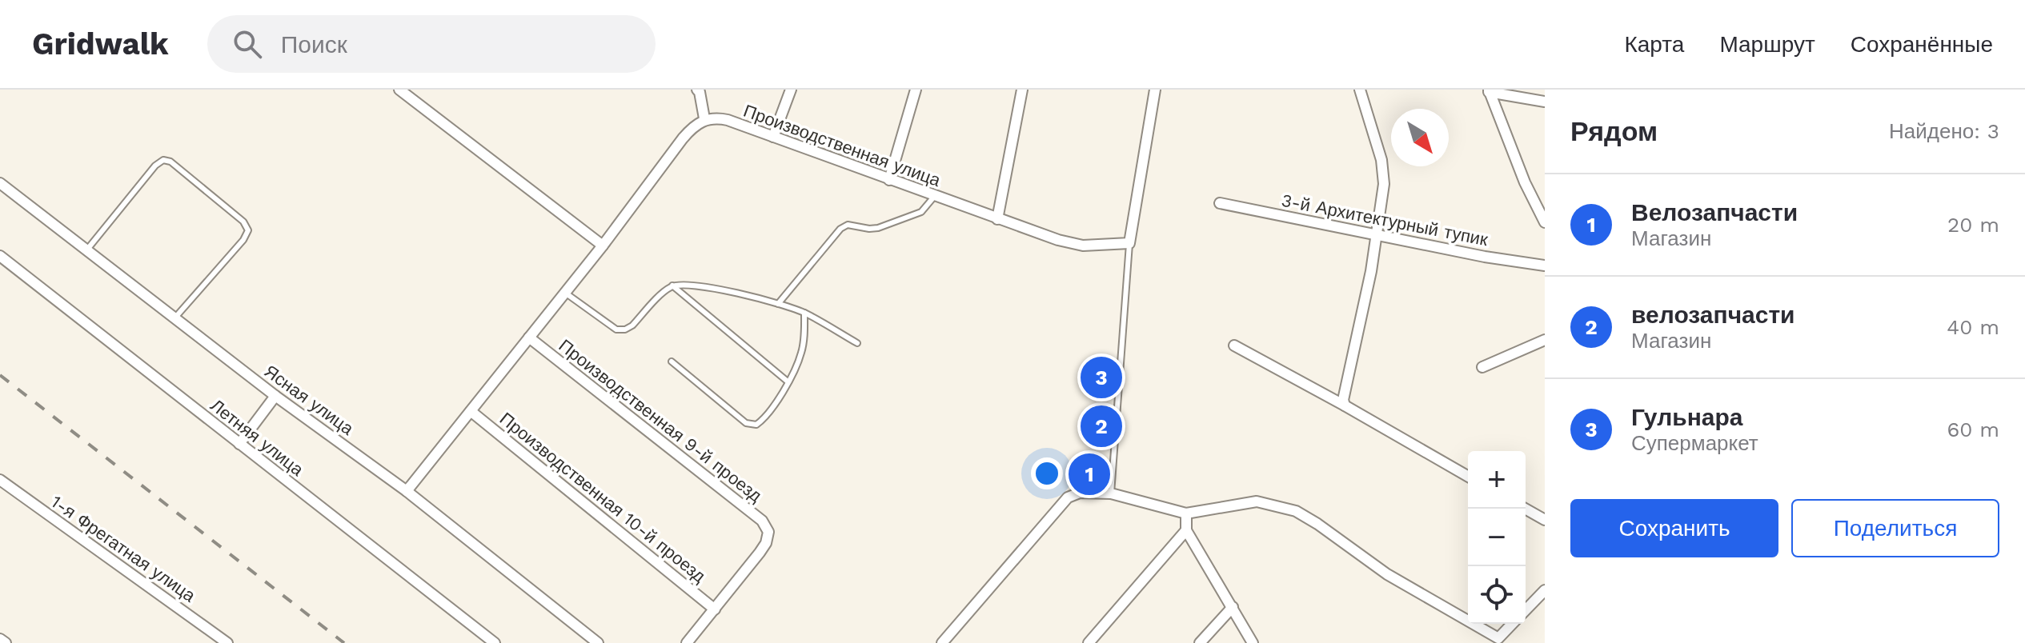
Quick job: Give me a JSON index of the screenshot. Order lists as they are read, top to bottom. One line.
{"streets":{"street":["Производственная улица","3-й Архитектурный тупик","Ясная улица","Производственная 9-й проезд","Летняя улица","Производственная 10-й проезд","1-я Фрегатная улица"]},"crossings":[["Производственная 9-й проезд","Производственная 10-й проезд"]],"north":"bottom right","page":{"header":"Gridwalk","search":"Поиск","nav":["Карта","Маршрут","Сохранённые"],"heading":["Рядом","Найдено: 3"],"list":[{"mark":"1","name":"Велозапчасти","note":"Магазин","value":"20 m"},{"mark":"2","name":"велозапчасти","note":"Магазин","value":"40 m"},{"mark":"3","name":"Гульнара","note":"Супермаркет","value":"60 m"}],"pins":["3","2","1"],"map_buttons":["+","−"],"buttons":["Сохранить","Поделиться"]}}
